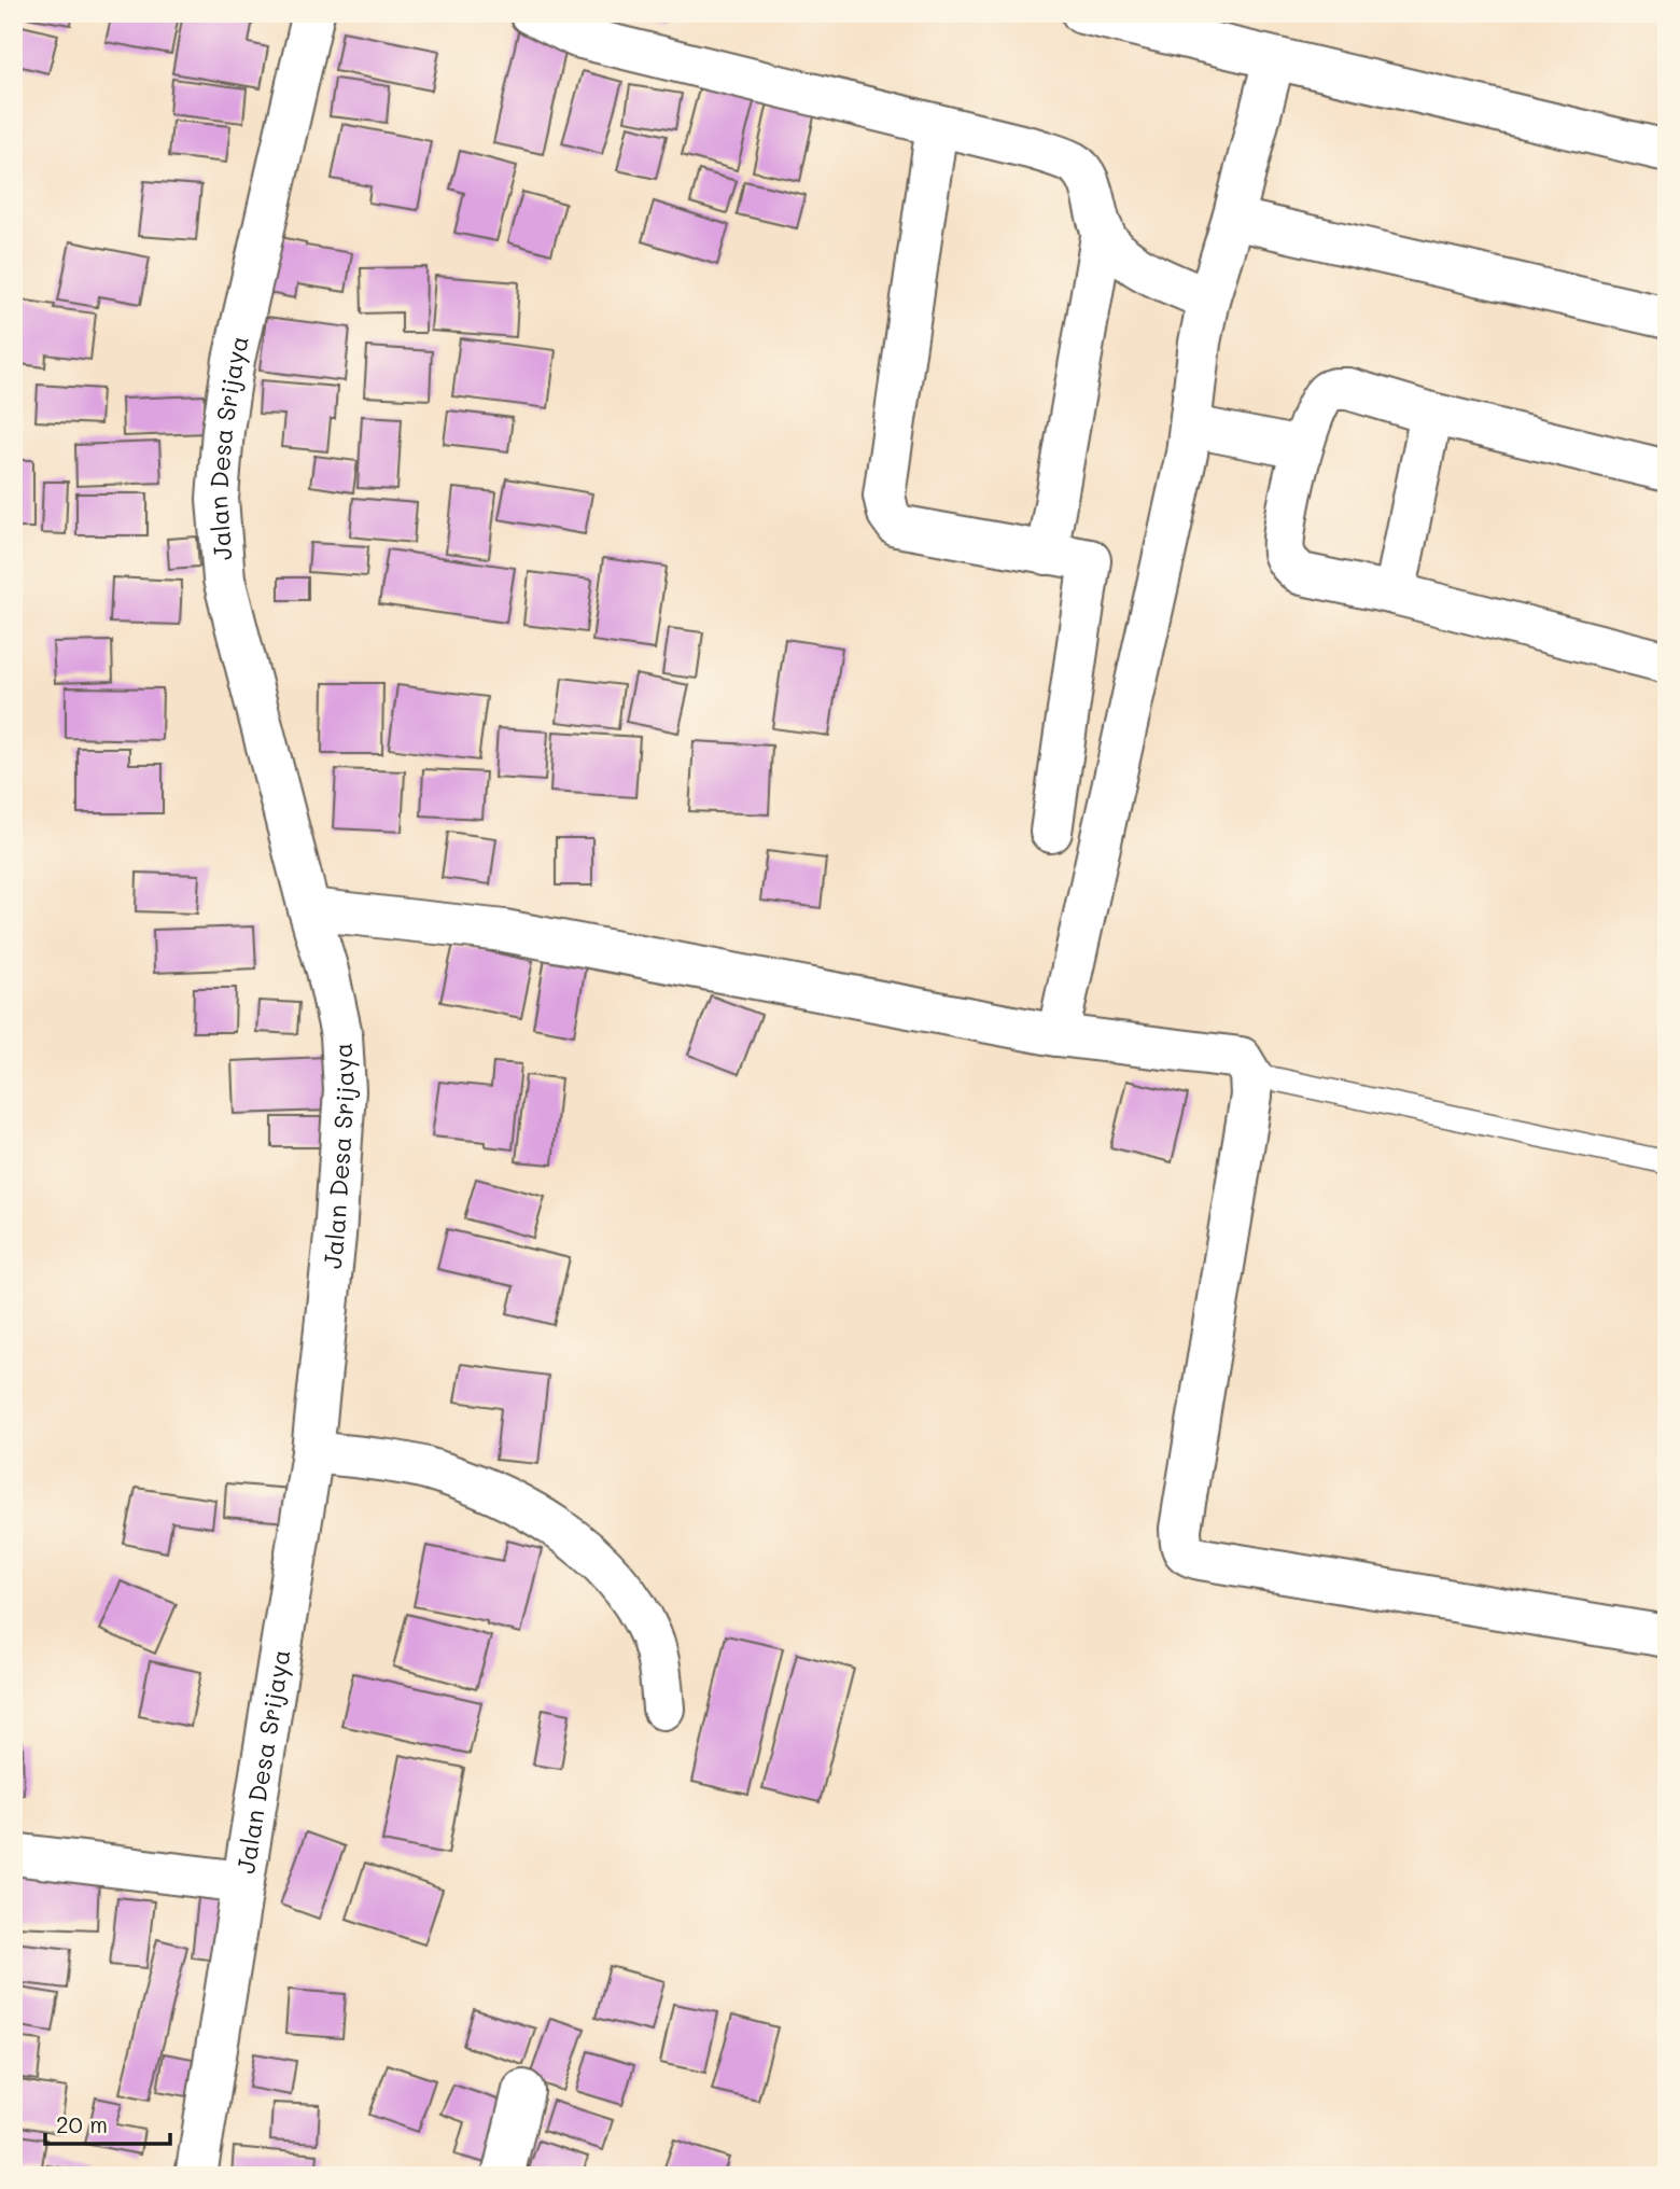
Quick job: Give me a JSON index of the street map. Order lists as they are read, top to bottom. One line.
{"streets":{"street":["Jalan Desa Srijaya"]},"scale_bar":"20 m"}
